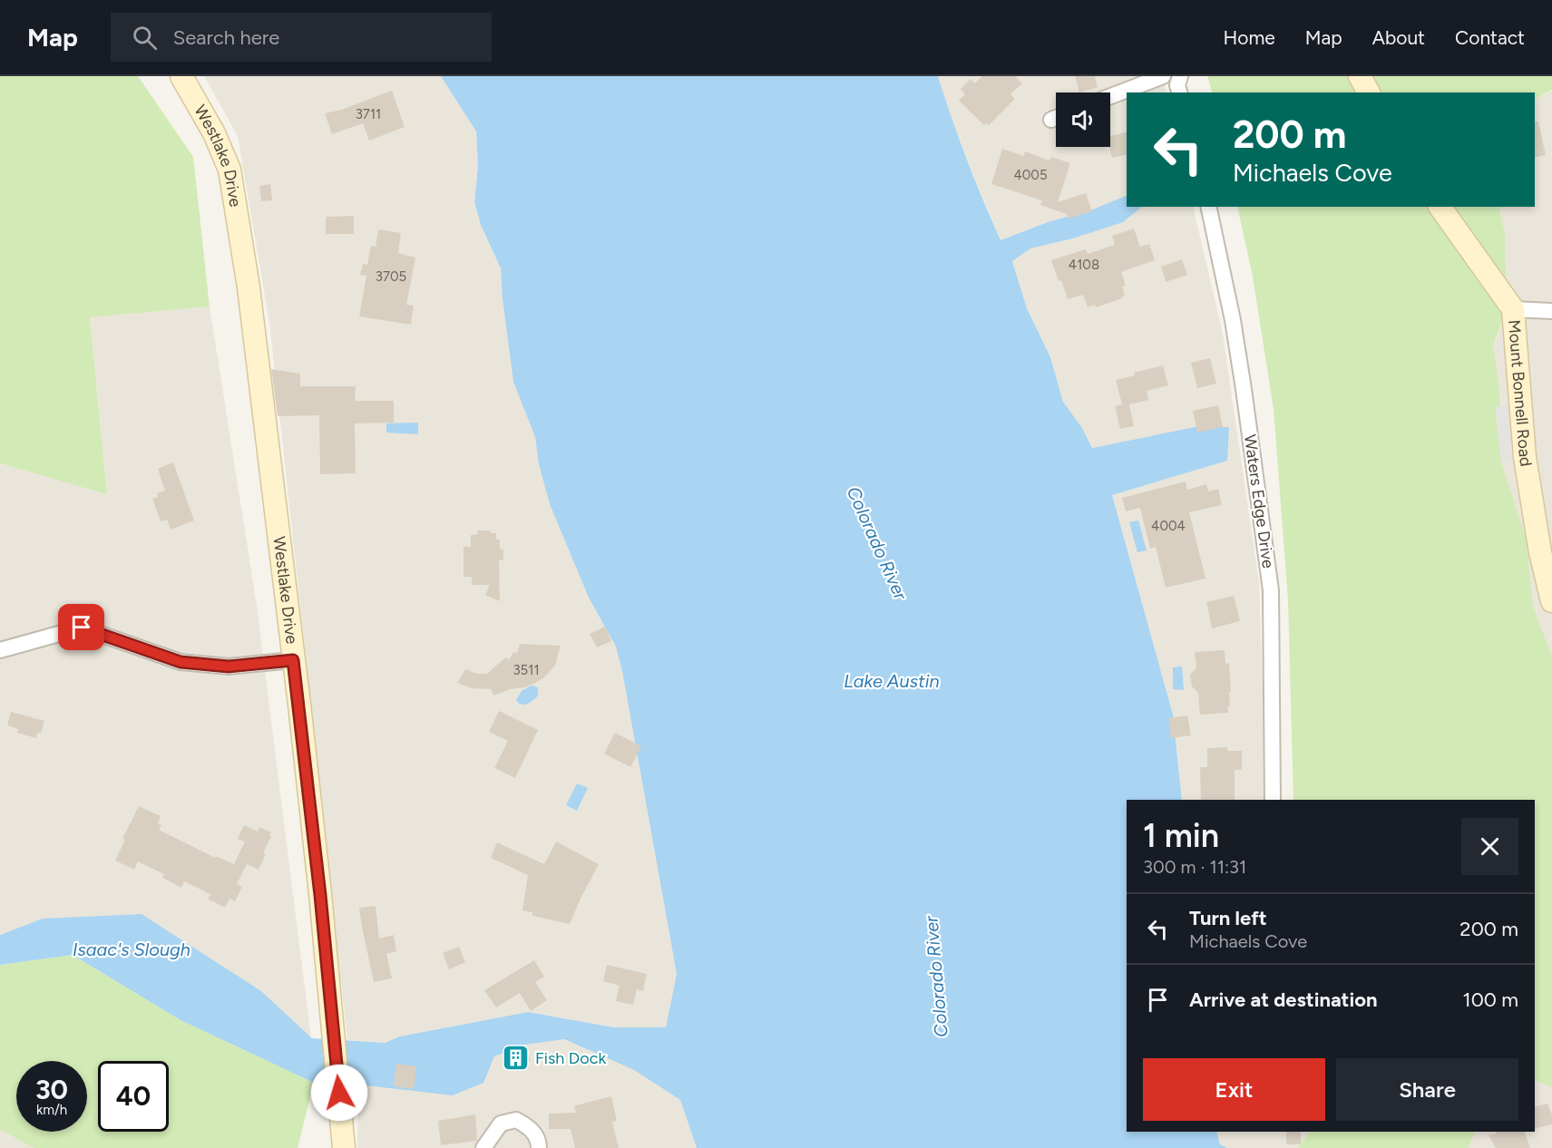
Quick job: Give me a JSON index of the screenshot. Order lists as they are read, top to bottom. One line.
{"streets":{"street":["Westlake Drive","Mount Bonnell Road","Waters Edge Drive"]},"water":["Colorado River","Lake Austin","Isaac's Slough"],"places":{"building":["Fish Dock"]},"house_numbers":["3711","4005","4108","3705","4004","3511"],"page":{"header":"Map","search":"Search here","nav":["Home","Map","About","Contact"],"turn":["200 m","Michaels Cove"],"heading":["1 min","300 m · 11:31"],"list":[{"name":"Turn left","note":"Michaels Cove","value":"200 m"},{"name":"Arrive at destination","value":"100 m"}],"buttons":["Exit","Share"],"speed":"30 km/h","limit":"40"}}
